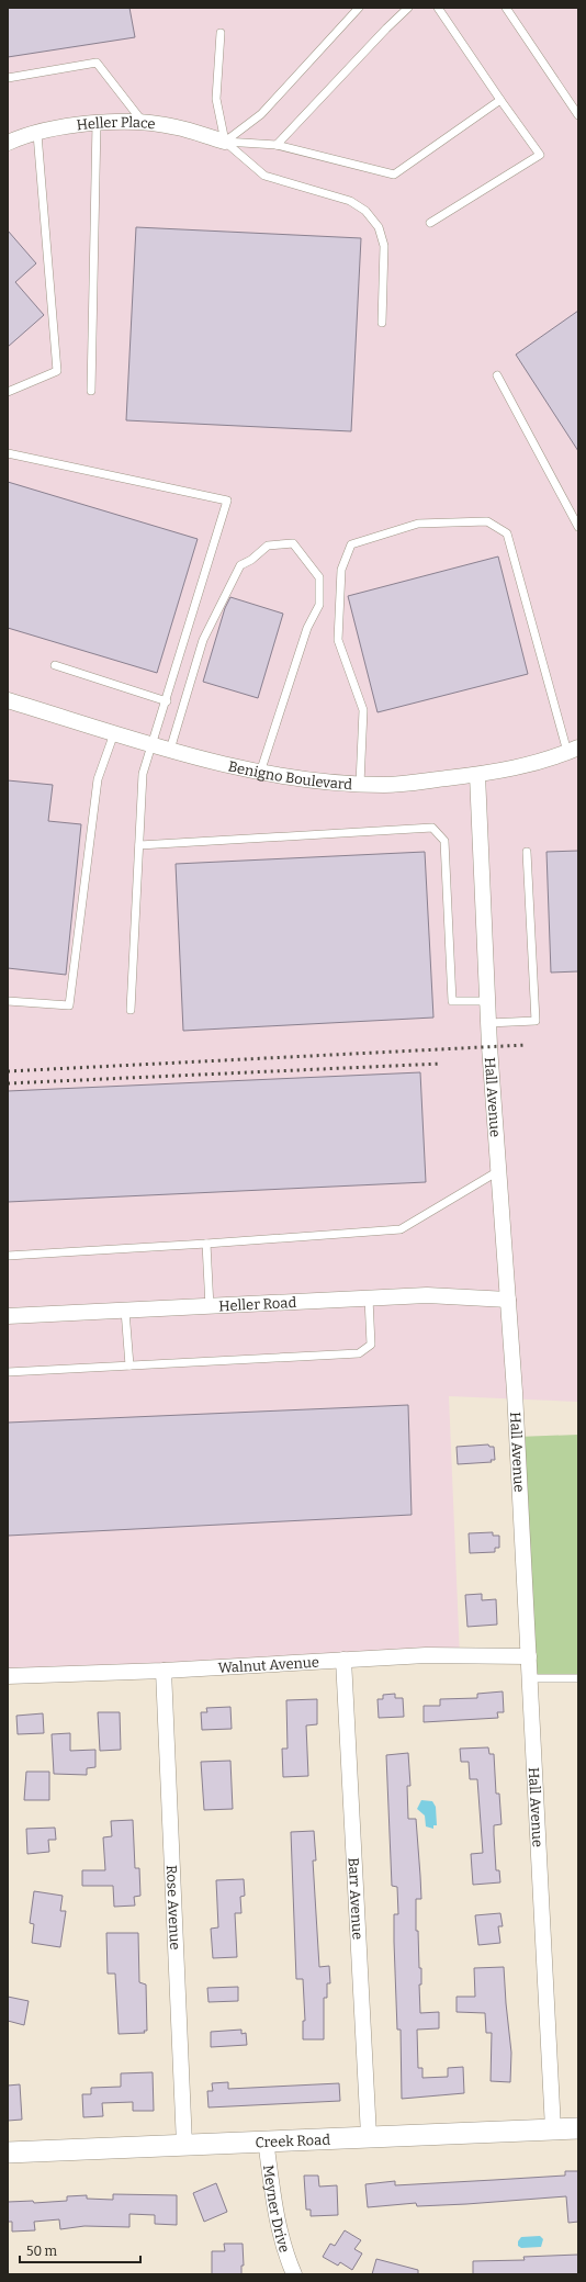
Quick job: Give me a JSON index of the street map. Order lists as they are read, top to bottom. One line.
{"streets":{"main road":["Creek Road"],"street":["Heller Place","Benigno Boulevard","Hall Avenue","Heller Road","Walnut Avenue","Barr Avenue","Rose Avenue","Meyner Drive"]},"crossings":[["Benigno Boulevard","Hall Avenue"],["Hall Avenue","Heller Road"],["Hall Avenue","Walnut Avenue"],["Hall Avenue","Creek Road"],["Walnut Avenue","Barr Avenue"],["Walnut Avenue","Rose Avenue"],["Barr Avenue","Creek Road"],["Rose Avenue","Creek Road"],["Creek Road","Meyner Drive"]],"scale_bar":"50 m"}
